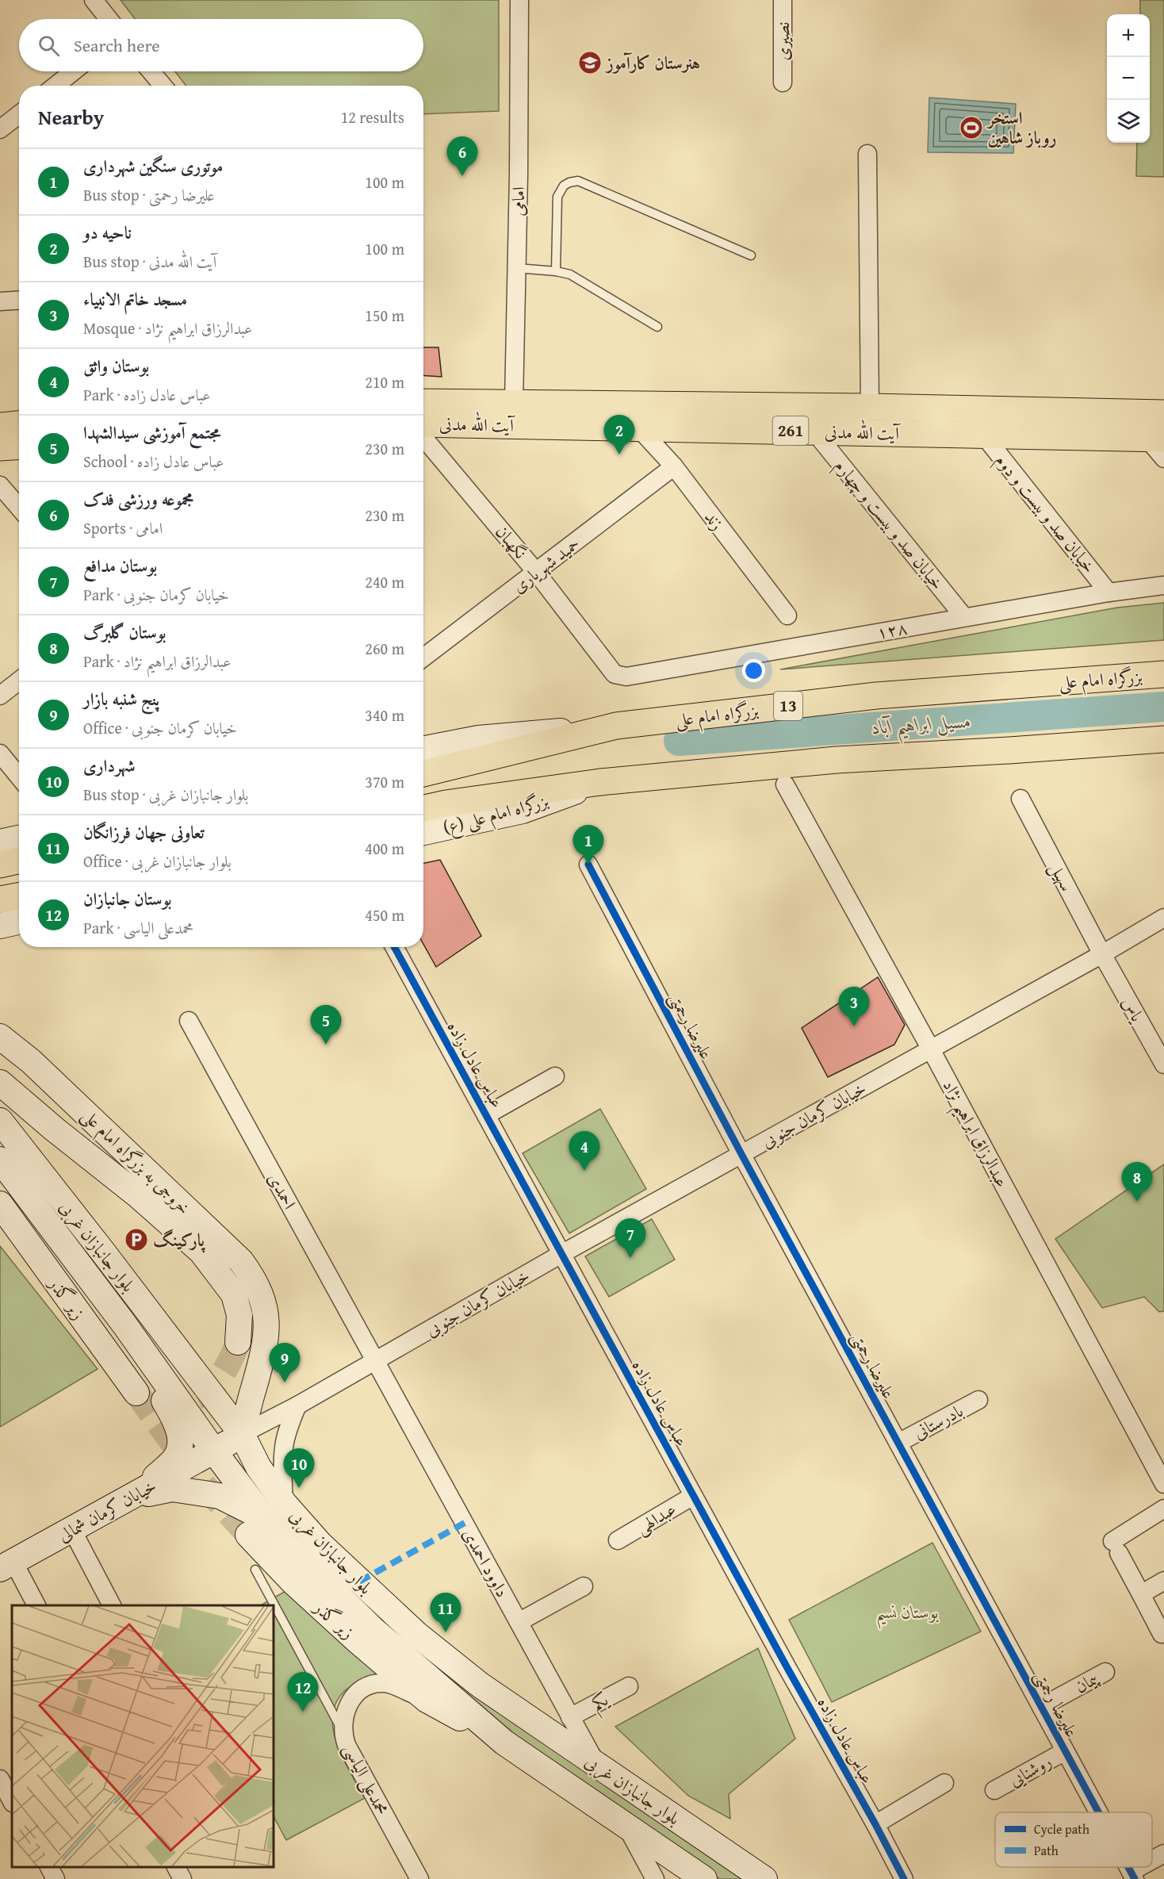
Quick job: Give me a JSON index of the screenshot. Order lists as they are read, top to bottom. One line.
{"streets":{"main road":["آیت الله مدنی","261","بزرگراه امام علی","13","بزرگراه امام علی (ع)","خیابان کرمان جنوبی","خروجی به بزرگراه امام علی","بلوار جانبازان غربی","زیر گذر","خیابان کرمان شمالی"],"street":["نصیری","امامی","خیابان صد و بیست و دوم","زند","خیابان صد و بیست و چهارم","نگهبان","حمید شهریاری","۱۲۸","سهیل","یاس","علیرضا رحمتی","عباس عادل زاده","عبدالرزاق ابراهیم نژاد","احمدی","بادرستانی","عبدالهی","داوود احمدی","پیمان","یکم","روشنایی","محمدعلی الیاسی"]},"crossings":[["امامی","آیت الله مدنی"],["امامی","261"],["آیت الله مدنی","261"],["آیت الله مدنی","خیابان صد و بیست و دوم"],["آیت الله مدنی","زند"],["آیت الله مدنی","خیابان صد و بیست و چهارم"],["خیابان صد و بیست و دوم","۱۲۸"],["زند","حمید شهریاری"],["خیابان صد و بیست و چهارم","۱۲۸"],["نگهبان","حمید شهریاری"],["نگهبان","۱۲۸"],["سهیل","یاس"],["سهیل","خیابان کرمان جنوبی"],["یاس","خیابان کرمان جنوبی"],["علیرضا رحمتی","خیابان کرمان جنوبی"],["علیرضا رحمتی","بادرستانی"],["علیرضا رحمتی","پیمان"],["علیرضا رحمتی","روشنایی"],["عباس عادل زاده","خیابان کرمان جنوبی"],["عباس عادل زاده","عبدالهی"],["خیابان کرمان جنوبی","عبدالرزاق ابراهیم نژاد"],["خیابان کرمان جنوبی","خروجی به بزرگراه امام علی"],["خیابان کرمان جنوبی","احمدی"],["خیابان کرمان جنوبی","بلوار جانبازان غربی"],["خیابان کرمان جنوبی","خیابان کرمان شمالی"],["خیابان کرمان جنوبی","داوود احمدی"],["خروجی به بزرگراه امام علی","بلوار جانبازان غربی"],["احمدی","داوود احمدی"],["بلوار جانبازان غربی","زیر گذر"],["بلوار جانبازان غربی","خیابان کرمان شمالی"],["بلوار جانبازان غربی","داوود احمدی"],["زیر گذر","محمدعلی الیاسی"],["داوود احمدی","یکم"]],"water":["مسیل ابراهیم آباد"],"parks":["بوستان نسیم"],"places":{"school or university":["هنرستان کارآموز"],"sports":["استخر روباز شاهین"],"parking":["پارکینگ"]},"legend":["Cycle path","Path"],"page":{"map_buttons":["+","−"],"search":"Search here","heading":["Nearby","12 results"],"pins":["6","2","1","3","5","4","8","7","9","10","11","12"],"list":[{"mark":"1","name":"موتوری سنگین شهرداری","note":"Bus stop · علیرضا رحمتی","value":"100 m"},{"mark":"2","name":"ناحیه دو","note":"Bus stop · آیت الله مدنی","value":"100 m"},{"mark":"3","name":"مسجد خاتم الانبیاء","note":"Mosque · عبدالرزاق ابراهیم نژاد","value":"150 m"},{"mark":"4","name":"بوستان واثق","note":"Park · عباس عادل زاده","value":"210 m"},{"mark":"5","name":"مجتمع آموزشی سیدالشهدا","note":"School · عباس عادل زاده","value":"230 m"},{"mark":"6","name":"مجموعه ورزشی فدک","note":"Sports · امامی","value":"230 m"},{"mark":"7","name":"بوستان مدافع","note":"Park · خیابان کرمان جنوبی","value":"240 m"},{"mark":"8","name":"بوستان گلبرگ","note":"Park · عبدالرزاق ابراهیم نژاد","value":"260 m"},{"mark":"9","name":"پنج شنبه بازار","note":"Office · خیابان کرمان جنوبی","value":"340 m"},{"mark":"10","name":"شهرداری","note":"Bus stop · بلوار جانبازان غربی","value":"370 m"},{"mark":"11","name":"تعاونی جهان فرزانگان","note":"Office · بلوار جانبازان غربی","value":"400 m"},{"mark":"12","name":"بوستان جانبازان","note":"Park · محمدعلی الیاسی","value":"450 m"}]}}
